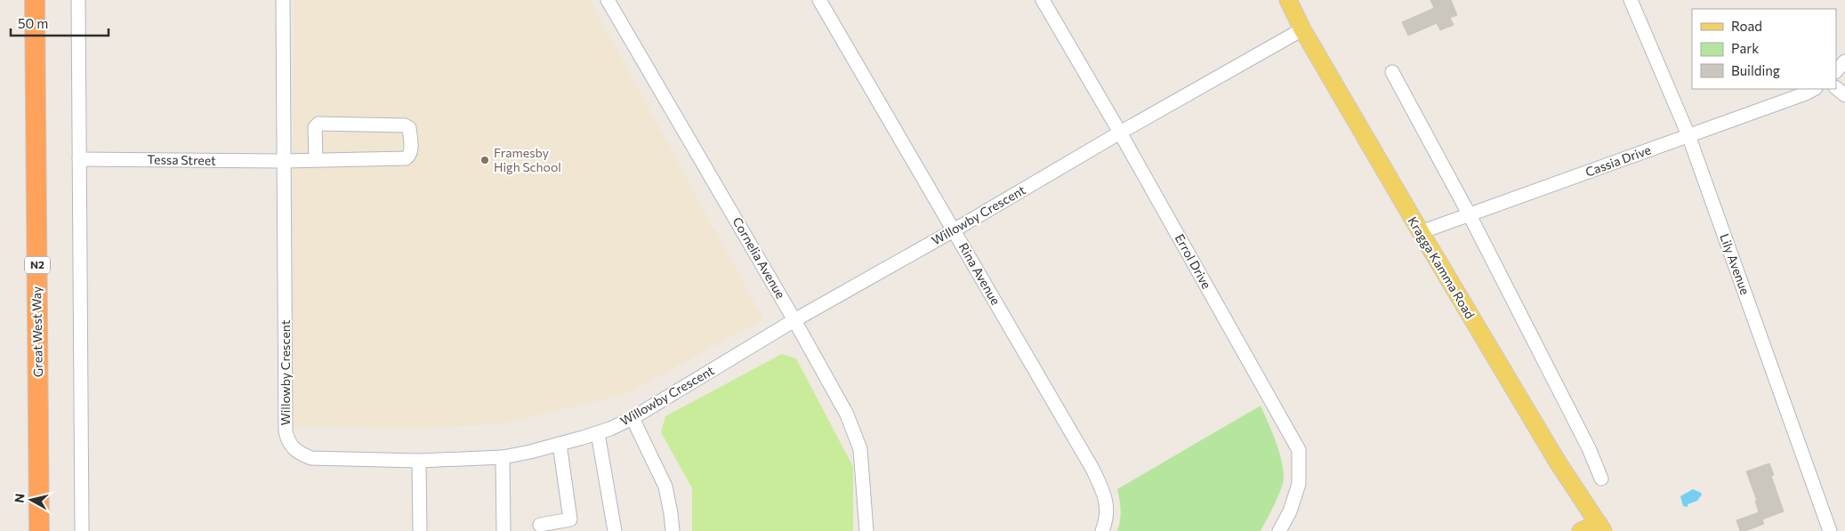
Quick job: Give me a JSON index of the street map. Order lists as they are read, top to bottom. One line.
{"streets":{"highway":["N2","Great West Way"],"main road":["Kragga Kamma Road"],"street":["Tessa Street","Cassia Drive","Willowby Crescent","Cornelia Avenue","Errol Drive","Lily Avenue","Rina Avenue"]},"crossings":[["Tessa Street","Willowby Crescent"],["Cassia Drive","Lily Avenue"],["Cassia Drive","Kragga Kamma Road"],["Willowby Crescent","Cornelia Avenue"],["Willowby Crescent","Errol Drive"],["Willowby Crescent","Kragga Kamma Road"],["Willowby Crescent","Rina Avenue"]],"places":["Framesby High School"],"legend":["Road","Park","Building"],"scale_bar":"50 m","north":"left"}
